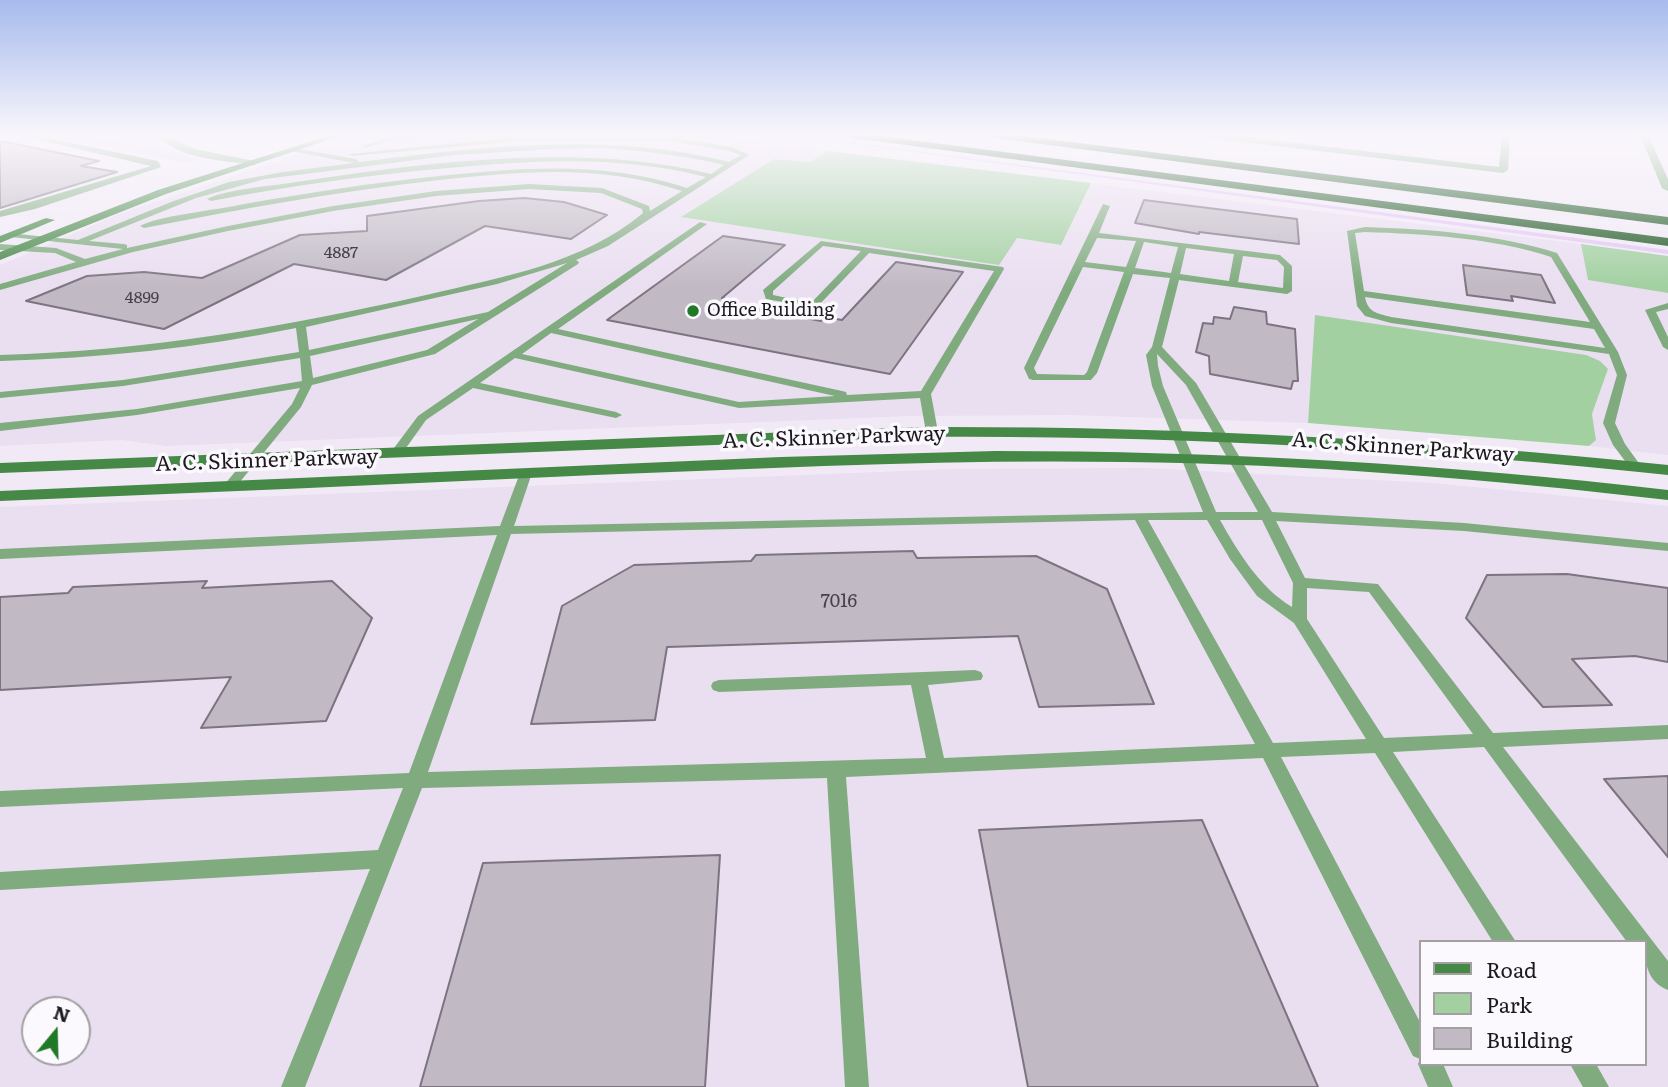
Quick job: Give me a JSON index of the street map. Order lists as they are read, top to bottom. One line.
{"streets":{"main road":["A. C. Skinner Parkway"]},"places":["Office Building"],"house_numbers":["4887","4899","7016"],"legend":["Road","Park","Building"],"north":"top"}
